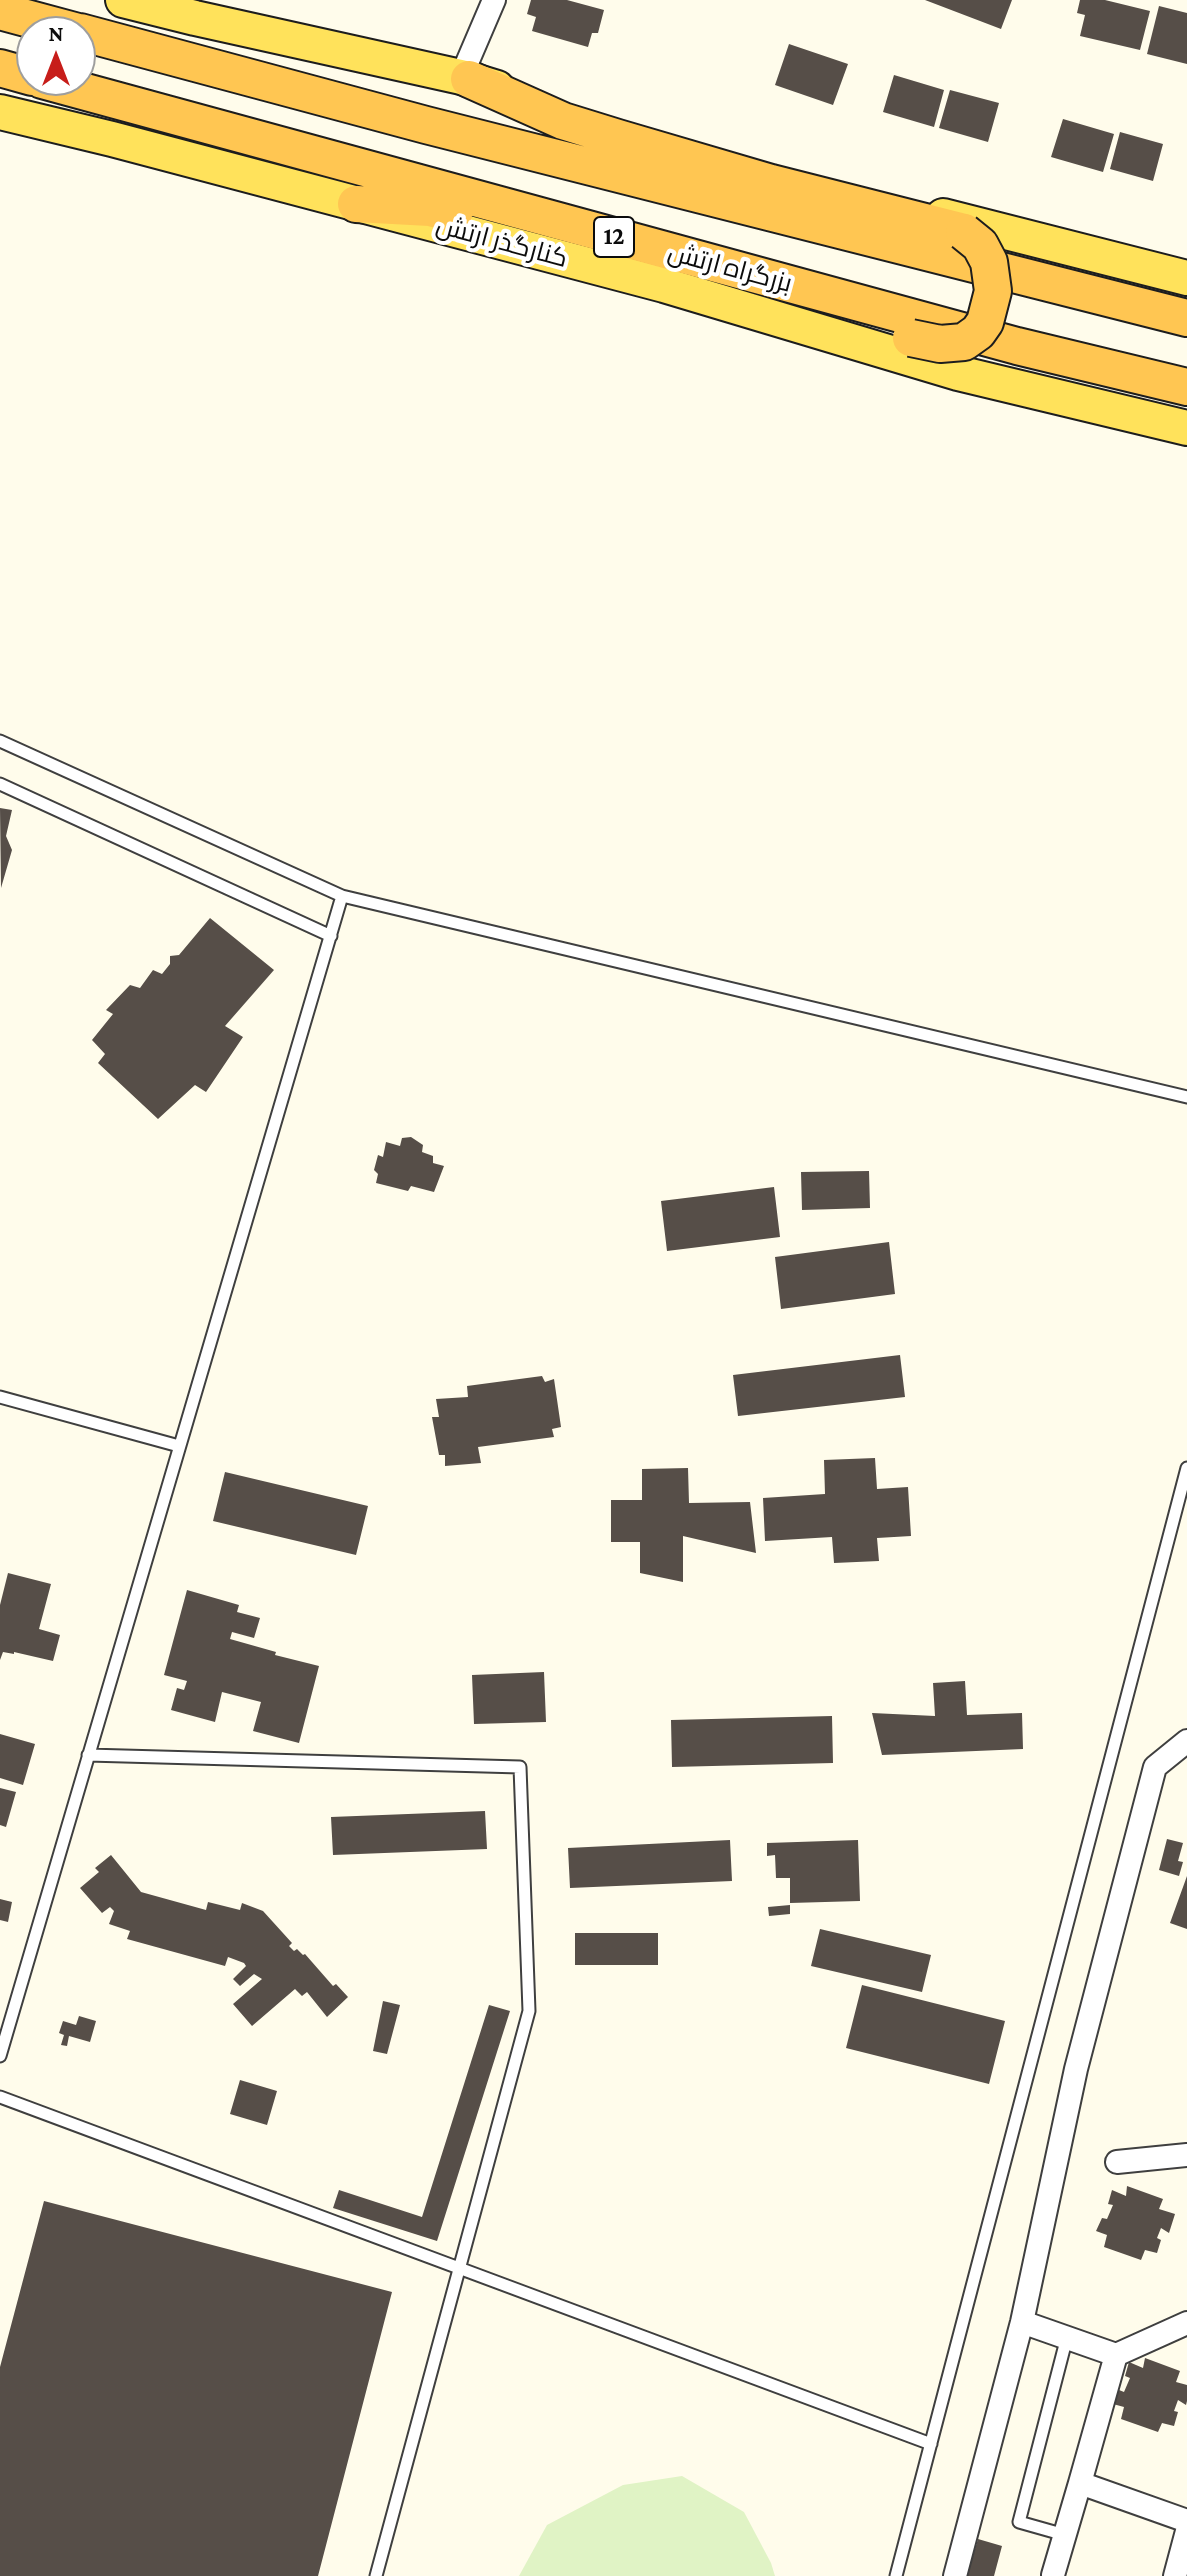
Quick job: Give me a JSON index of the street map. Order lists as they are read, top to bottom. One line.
{"streets":{"highway":["12","بزرگراه ارتش"],"main road":["کنارگذر ارتش"]},"north":"top"}
